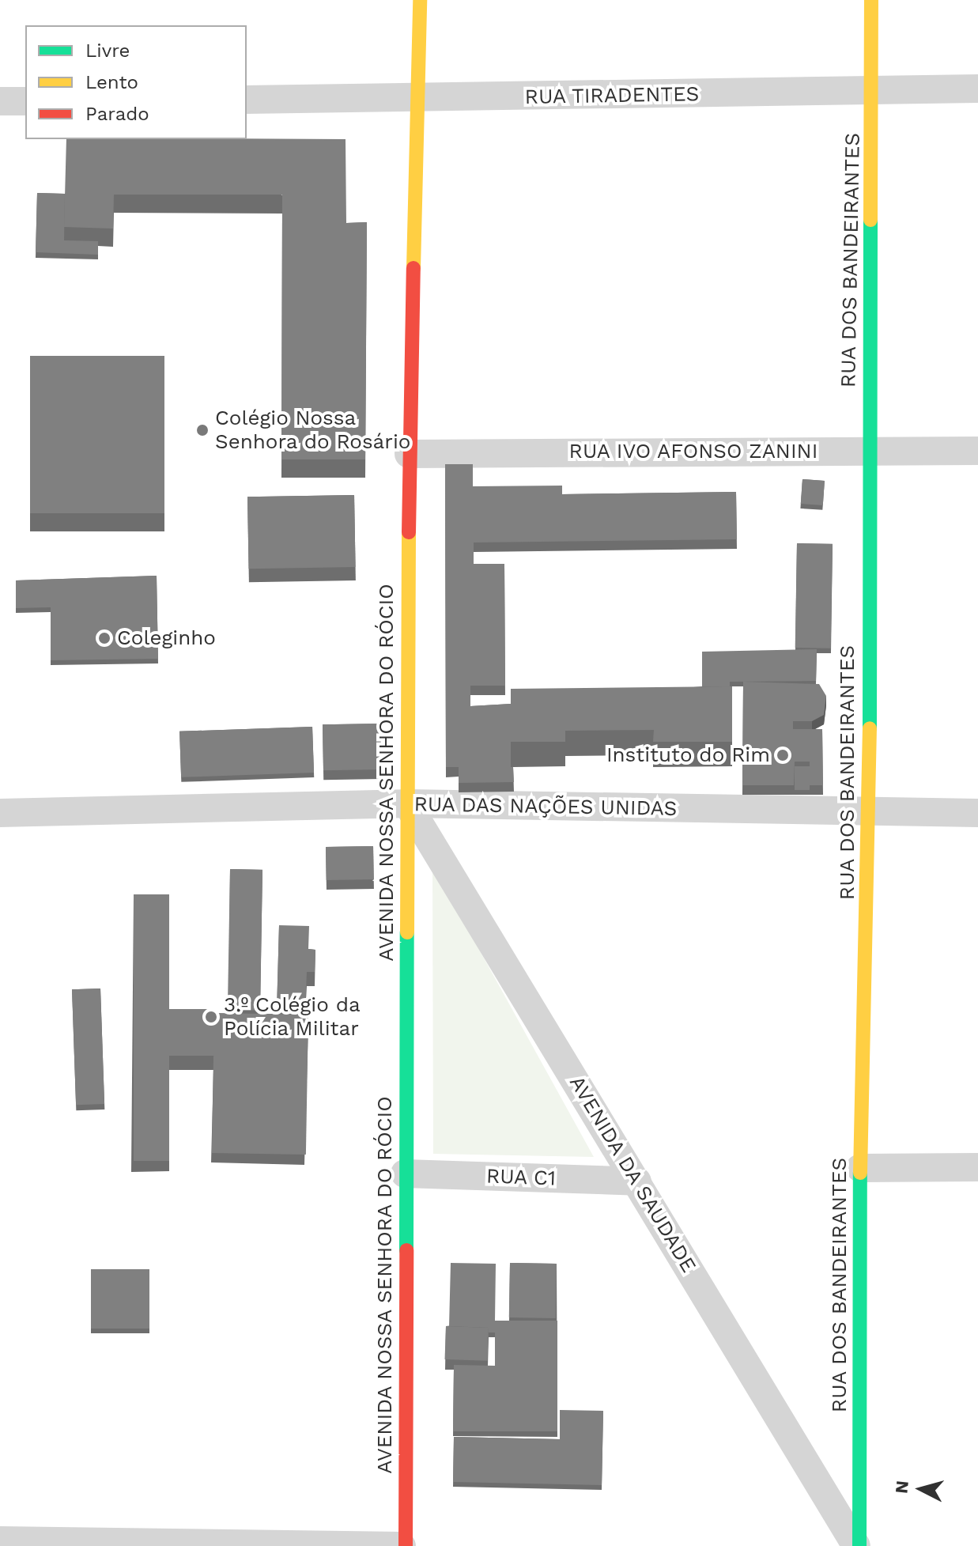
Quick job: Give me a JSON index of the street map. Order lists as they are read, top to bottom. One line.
{"streets":{"street":["RUA TIRADENTES","RUA DOS BANDEIRANTES","RUA IVO AFONSO ZANINI","AVENIDA NOSSA SENHORA DO RÓCIO","RUA DAS NAÇÕES UNIDAS","AVENIDA DA SAUDADE","RUA C1"]},"crossings":[["RUA TIRADENTES","RUA DOS BANDEIRANTES"],["RUA TIRADENTES","AVENIDA NOSSA SENHORA DO RÓCIO"],["RUA DOS BANDEIRANTES","RUA IVO AFONSO ZANINI"],["RUA DOS BANDEIRANTES","RUA DAS NAÇÕES UNIDAS"],["RUA DOS BANDEIRANTES","AVENIDA DA SAUDADE"],["RUA IVO AFONSO ZANINI","AVENIDA NOSSA SENHORA DO RÓCIO"],["AVENIDA NOSSA SENHORA DO RÓCIO","RUA DAS NAÇÕES UNIDAS"],["AVENIDA NOSSA SENHORA DO RÓCIO","AVENIDA DA SAUDADE"],["AVENIDA NOSSA SENHORA DO RÓCIO","RUA C1"],["RUA DAS NAÇÕES UNIDAS","AVENIDA DA SAUDADE"],["AVENIDA DA SAUDADE","RUA C1"]],"places":["Colégio Nossa Senhora do Rosário","Coleginho","Instituto do Rim","3.º Colégio da Polícia Militar"],"legend":["Livre","Lento","Parado"],"north":"left"}
